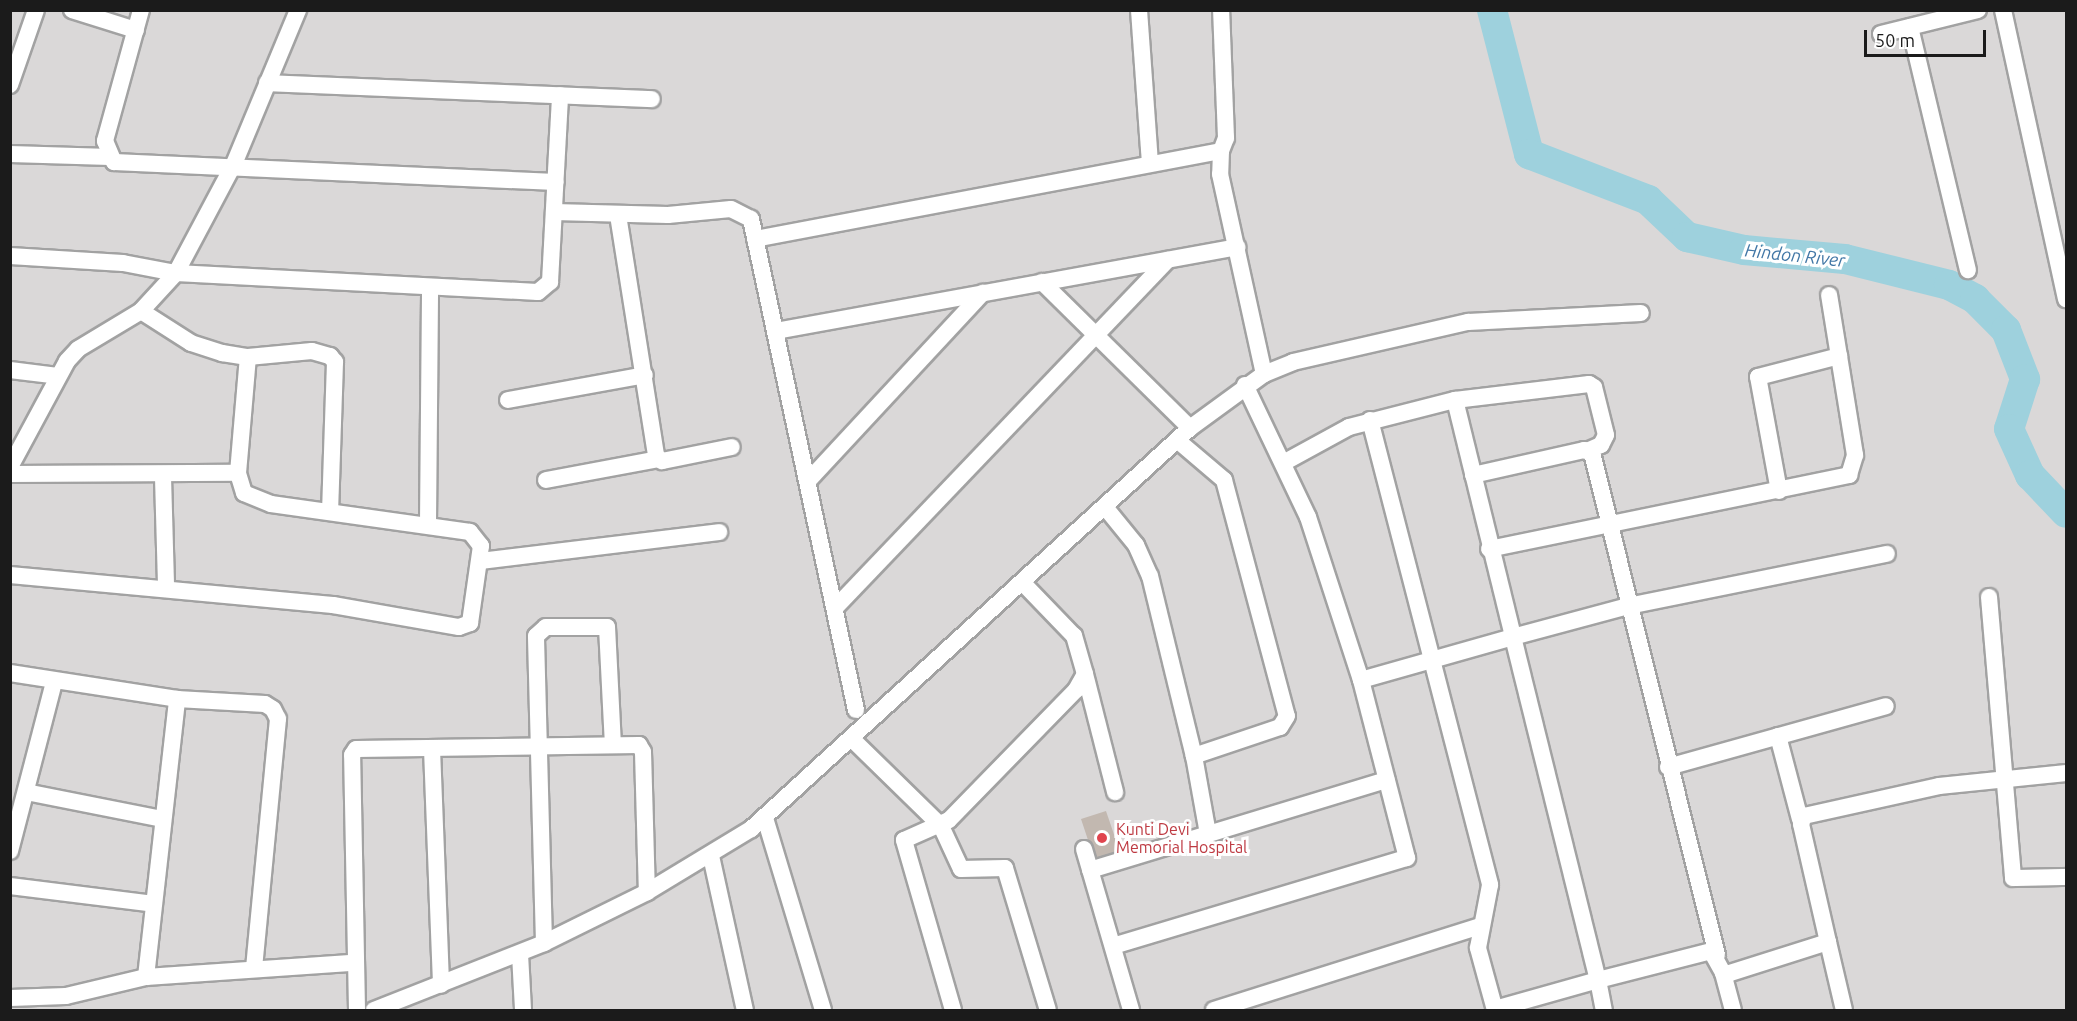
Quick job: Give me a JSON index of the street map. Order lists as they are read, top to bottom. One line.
{"water":["Hindon River"],"places":["Kunti Devi Memorial Hospital"],"scale_bar":"50 m"}
